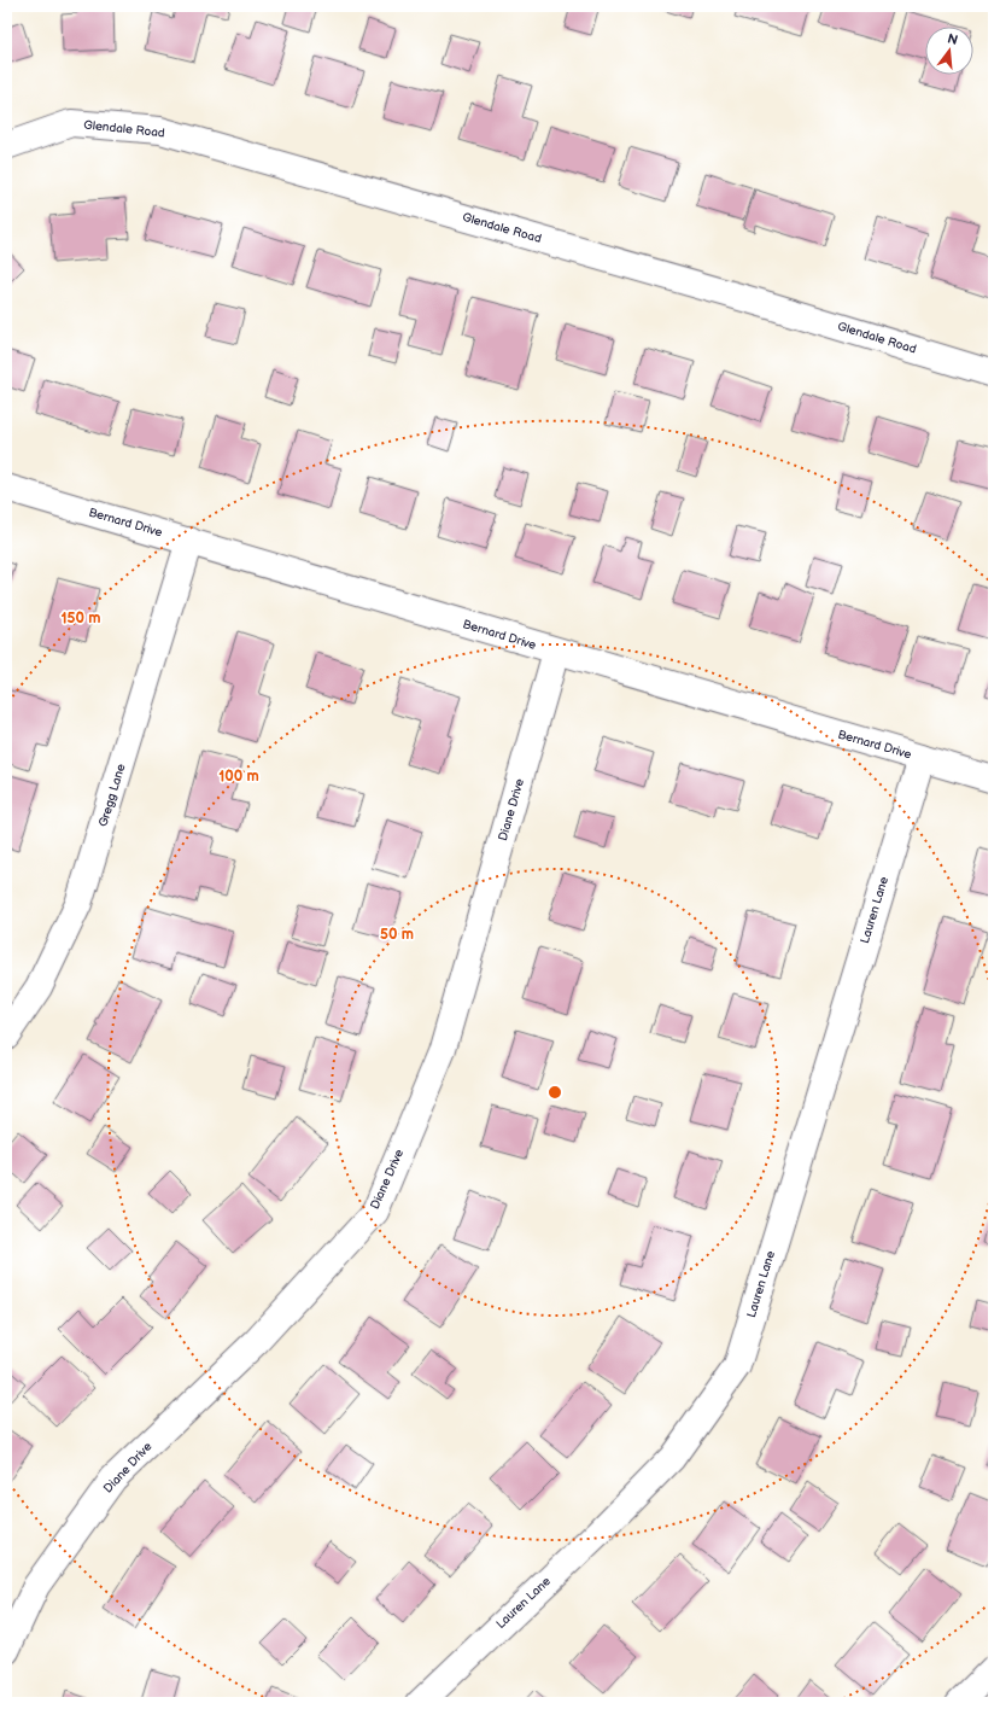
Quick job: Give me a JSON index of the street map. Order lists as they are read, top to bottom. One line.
{"streets":{"street":["Glendale Road","Bernard Drive","Gregg Lane","Diane Drive","Lauren Lane"]},"crossings":[["Bernard Drive","Gregg Lane"],["Bernard Drive","Diane Drive"],["Bernard Drive","Lauren Lane"]],"north":"top","rings":["150 m","100 m","50 m"]}
